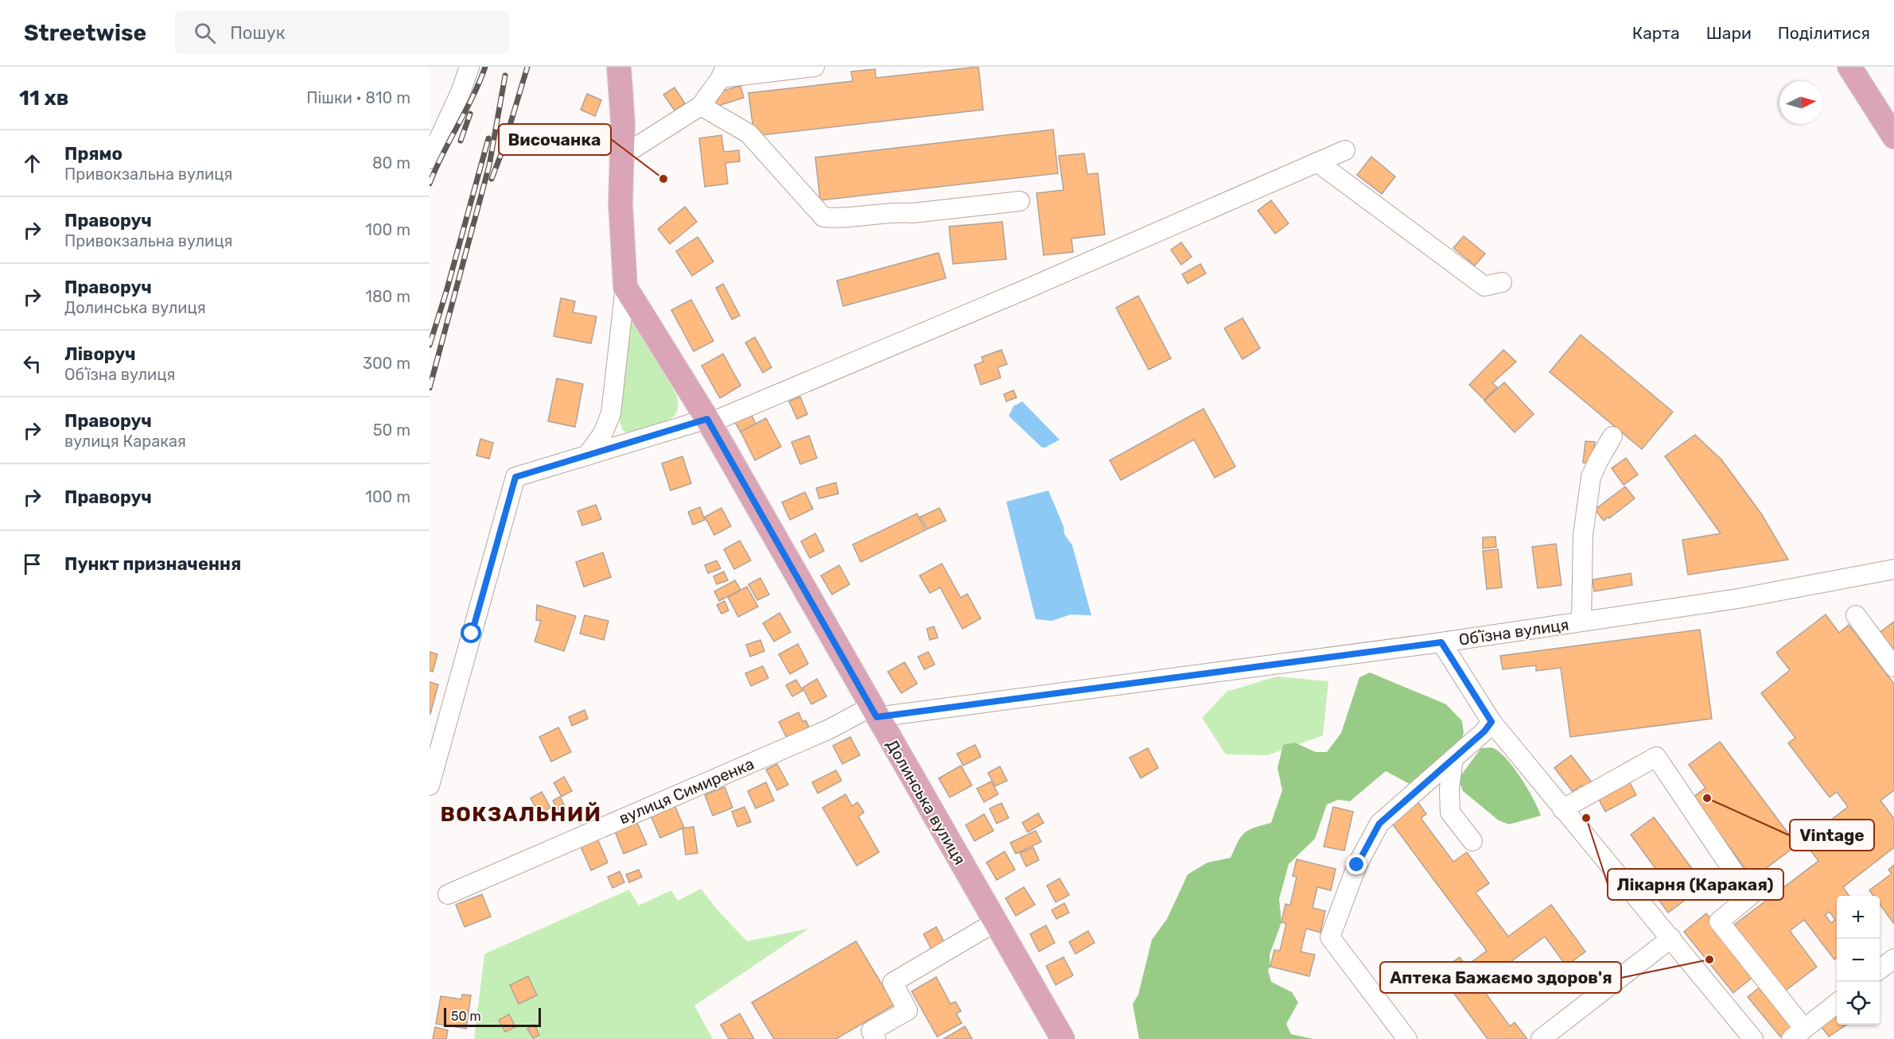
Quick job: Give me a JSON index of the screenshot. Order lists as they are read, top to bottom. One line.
{"streets":{"main road":["Долинська вулиця"],"street":["Обʼїзна вулиця","вулиця Симиренка"]},"crossings":[["Обʼїзна вулиця","вулиця Симиренка"],["Обʼїзна вулиця","Долинська вулиця"],["вулиця Симиренка","Долинська вулиця"]],"districts":["ВОКЗАЛЬНИЙ"],"places":["Височанка","Vintage","Лікарня (Каракая)","Аптека Бажаємо здоров'я"],"scale_bar":"50 m","north":"right","page":{"header":"Streetwise","search":"Пошук","nav":["Карта","Шари","Поділитися"],"heading":["11 хв","Пішки · 810 m"],"list":[["Прямо","Привокзальна вулиця","80 m"],["Праворуч","Привокзальна вулиця","100 m"],["Праворуч","Долинська вулиця","180 m"],["Ліворуч","Обʼїзна вулиця","300 m"],["Праворуч","вулиця Каракая","50 m"],["Праворуч","100 m"],"Пункт призначення"],"map_buttons":["+","−"],"scale":"50 m"}}
